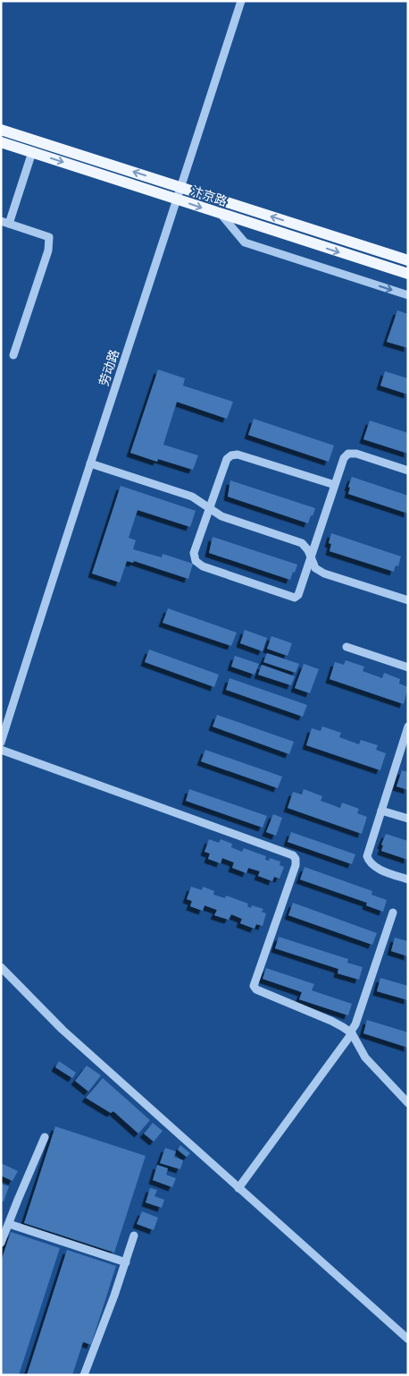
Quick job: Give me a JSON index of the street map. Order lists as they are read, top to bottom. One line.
{"streets":{"main road":["汴京路"],"street":["劳动路"]},"crossings":[["汴京路","劳动路"]]}
